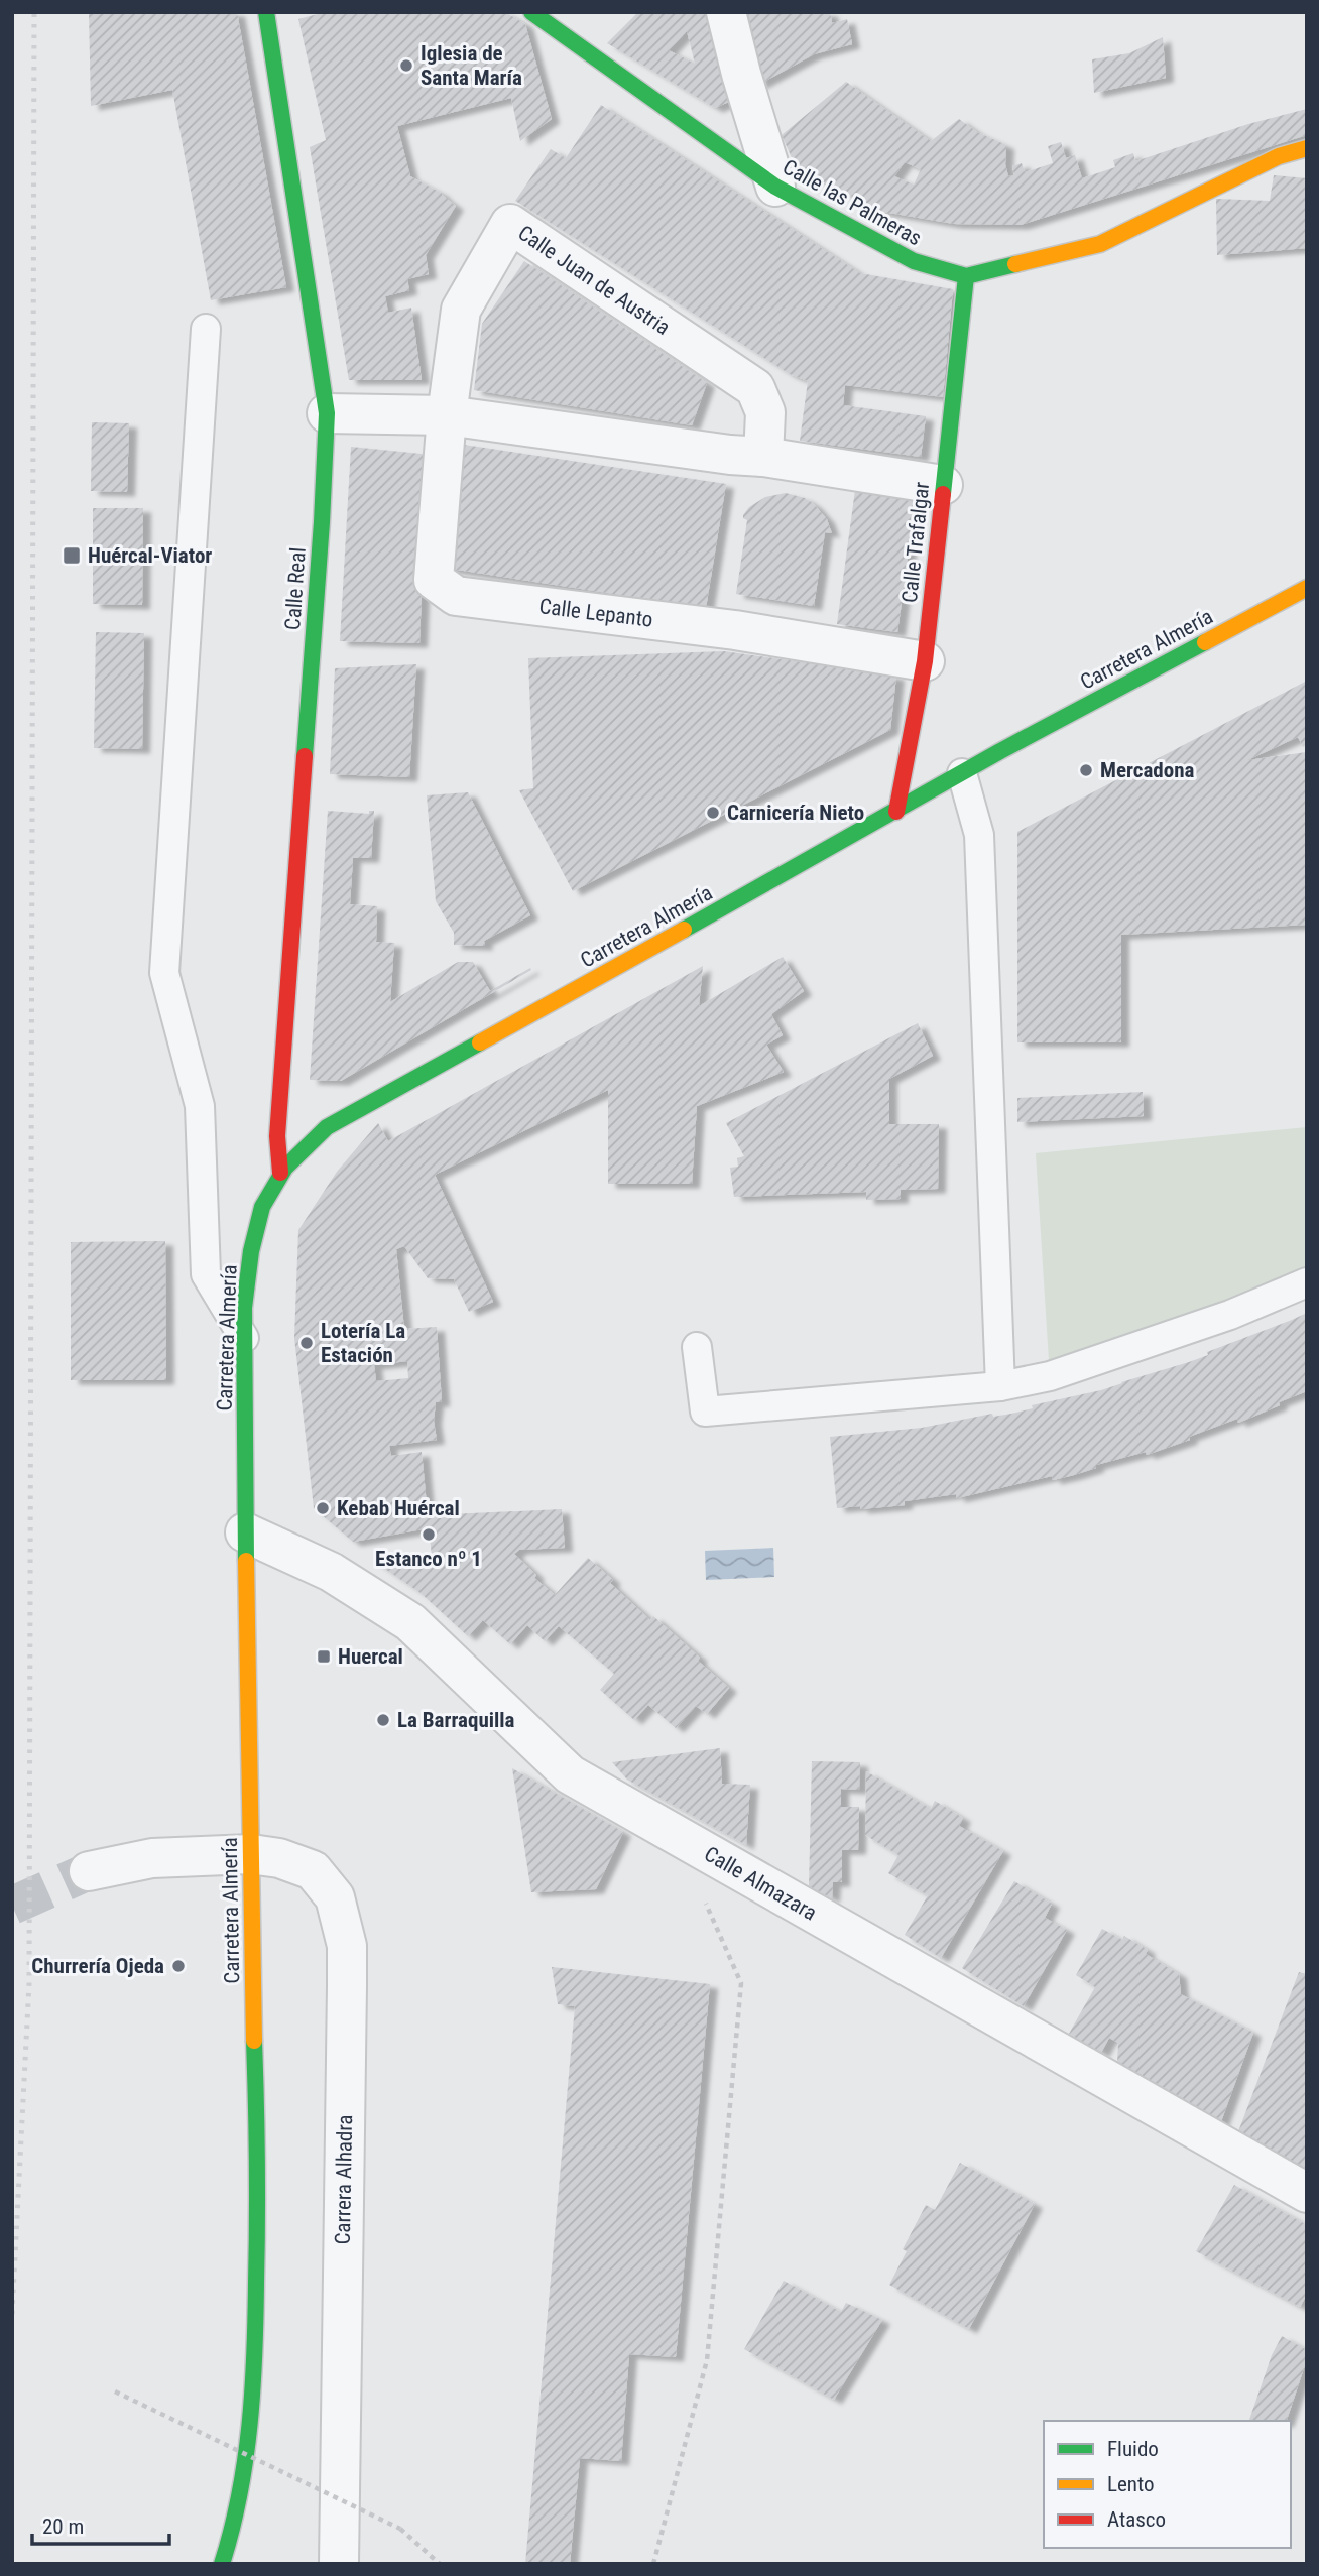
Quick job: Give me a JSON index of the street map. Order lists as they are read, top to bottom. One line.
{"streets":{"street":["Calle las Palmeras","Calle Juan de Austria","Calle Trafalgar","Calle Real","Calle Lepanto","Carretera Almería","Calle Almazara","Carrera Alhadra"]},"crossings":[["Calle las Palmeras","Calle Trafalgar"],["Calle Juan de Austria","Calle Lepanto"],["Calle Trafalgar","Calle Lepanto"],["Calle Trafalgar","Carretera Almería"],["Calle Real","Carretera Almería"],["Carretera Almería","Calle Almazara"],["Carretera Almería","Carrera Alhadra"]],"places":{"other":["Iglesia de Santa María","Mercadona","Carnicería Nieto","Lotería La Estación","Kebab Huércal","Estanco nº 1","La Barraquilla","Churrería Ojeda"],"transit":["Huércal-Viator","Huercal"]},"legend":["Fluido","Lento","Atasco"],"scale_bar":"20 m"}
